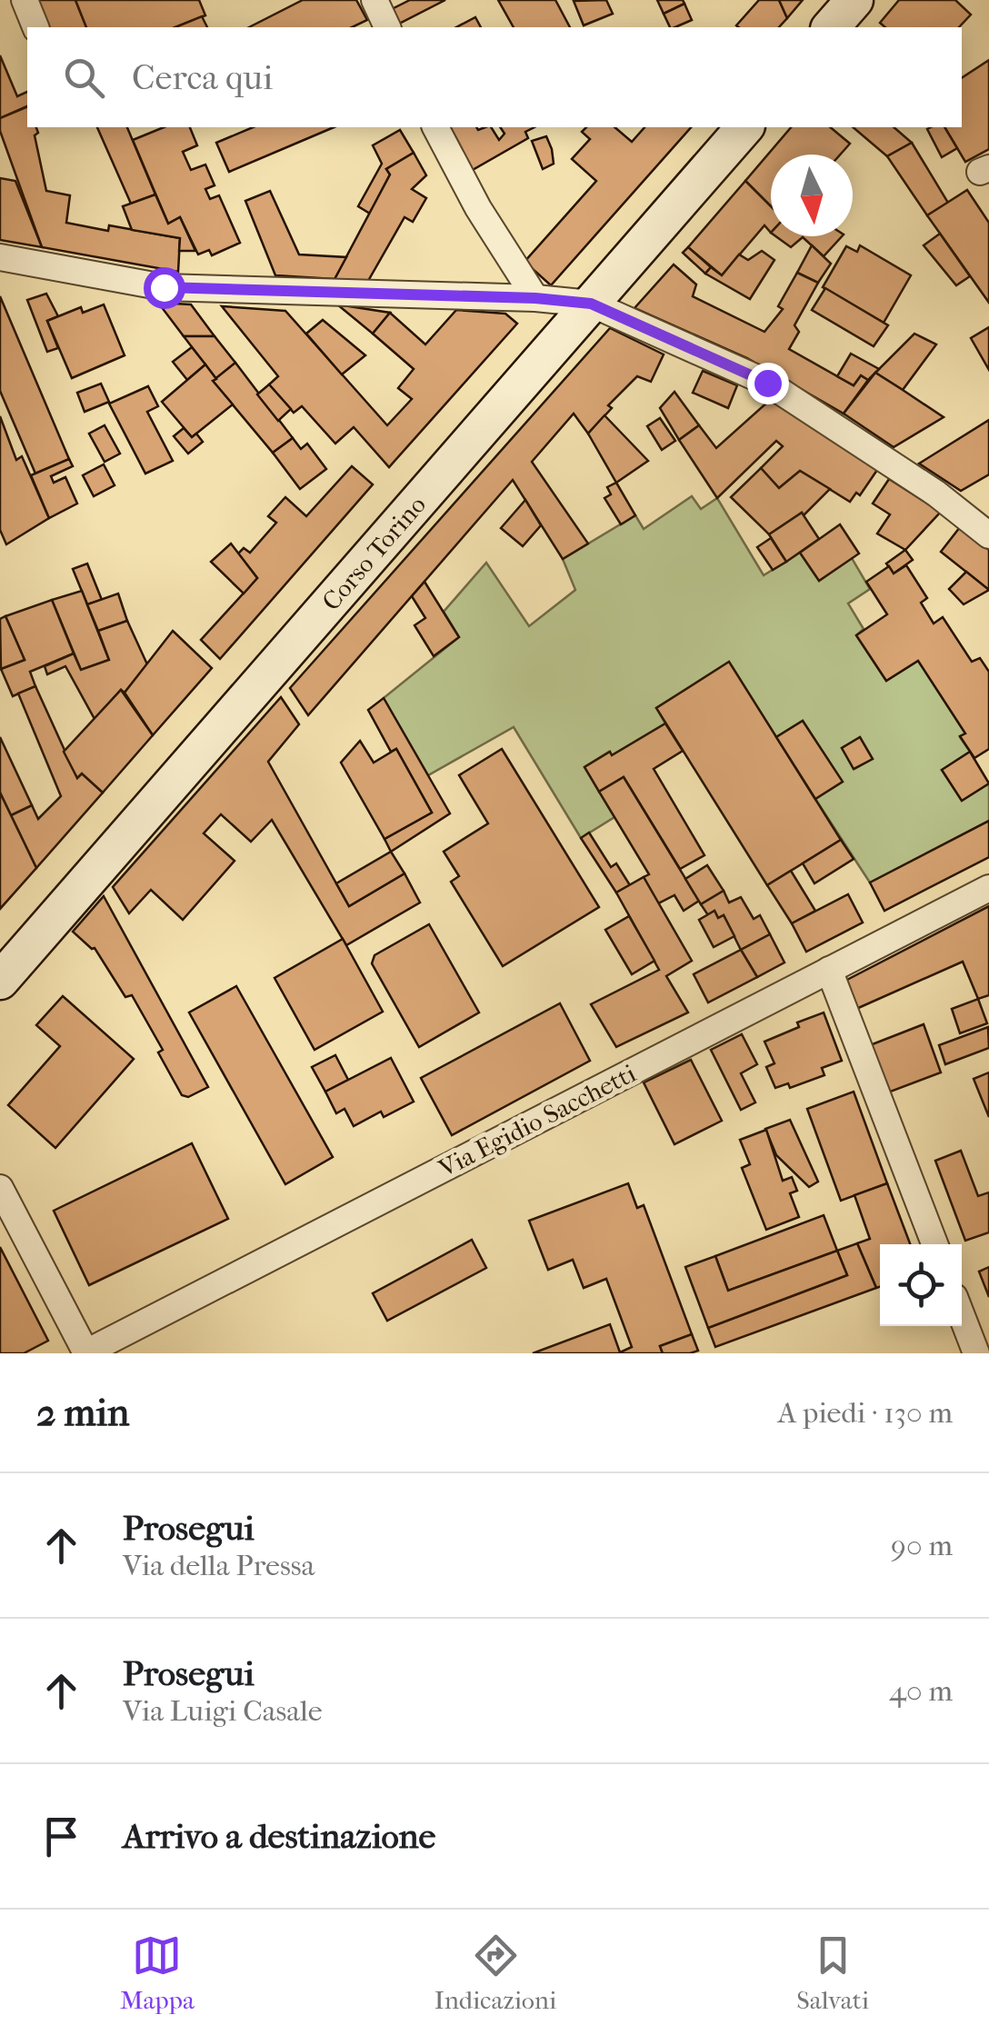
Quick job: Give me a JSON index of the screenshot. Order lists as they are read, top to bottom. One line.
{"streets":{"main road":["Corso Torino"],"street":["Via Egidio Sacchetti"]},"north":"bottom","page":{"search":"Cerca qui","heading":["2 min","A piedi · 130 m"],"list":[["Prosegui","Via della Pressa","90 m"],["Prosegui","Via Luigi Casale","40 m"],"Arrivo a destinazione"],"nav":["Mappa","Indicazioni","Salvati"]}}
